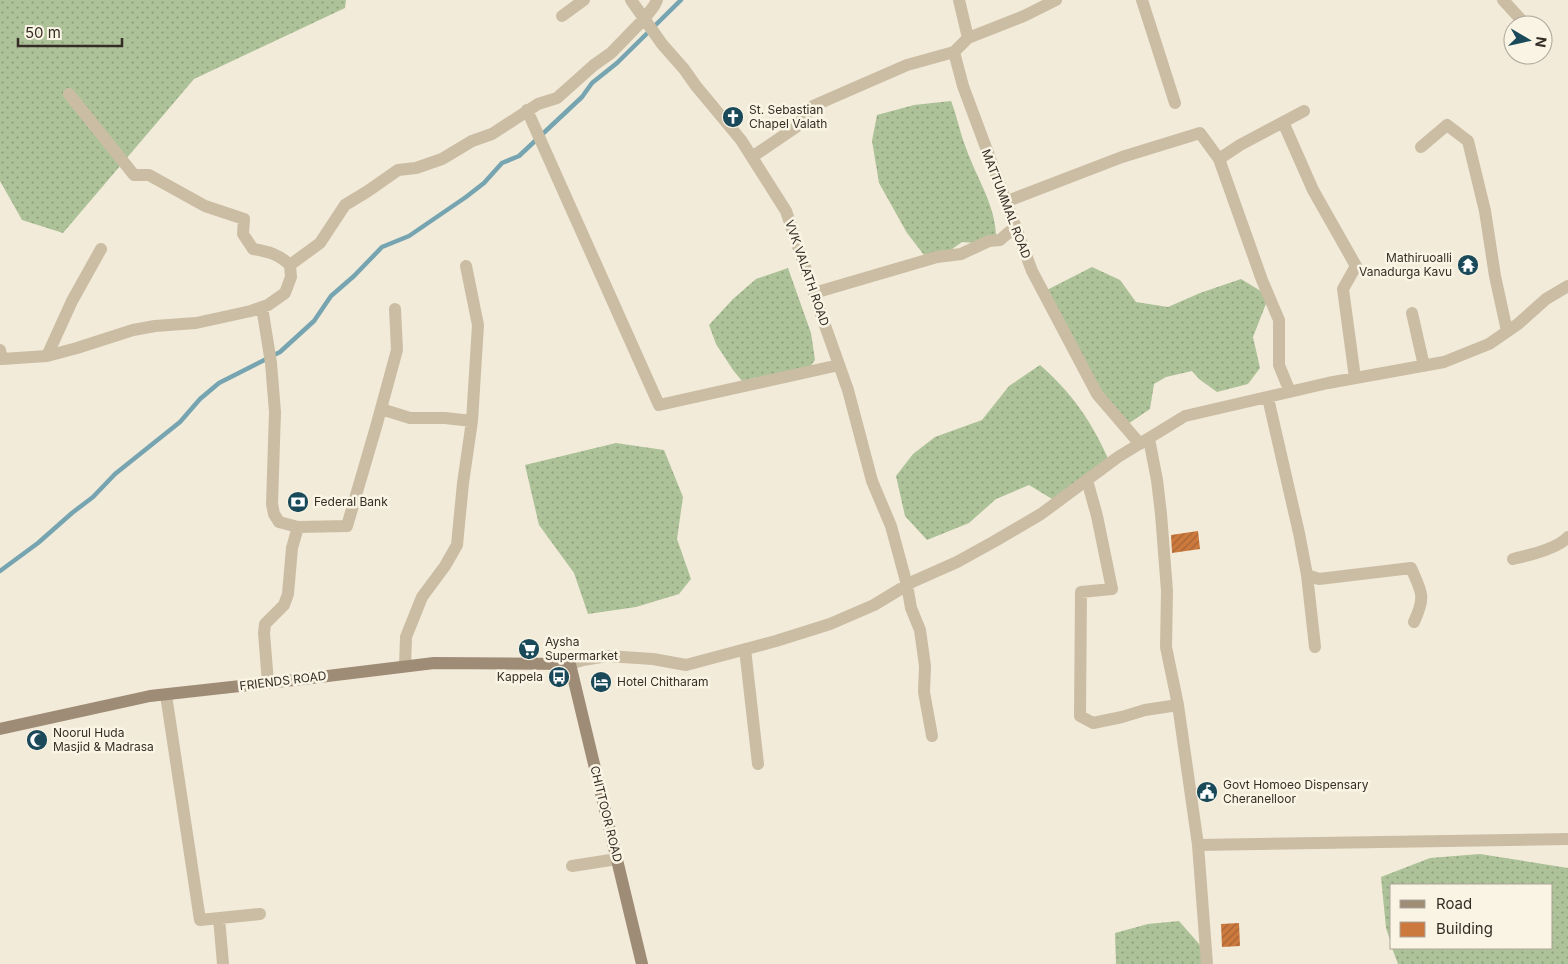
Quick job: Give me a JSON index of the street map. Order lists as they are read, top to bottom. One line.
{"streets":{"main road":["FRIENDS ROAD","CHITTOOR ROAD"],"street":["MATTUMMAL ROAD","VVK VALATH ROAD"]},"crossings":[["FRIENDS ROAD","CHITTOOR ROAD"]],"places":{"church":["St. Sebastian Chapel Valath"],"temple":["Mathiruoalli Vanadurga Kavu"],"bank":["Federal Bank"],"supermarket":["Aysha Supermarket"],"bus stop":["Kappela"],"hotel":["Hotel Chitharam"],"mosque":["Noorul Huda Masjid & Madrasa"],"public building":["Govt Homoeo Dispensary Cheranelloor"]},"legend":["Road","Building"],"scale_bar":"50 m","north":"right"}
